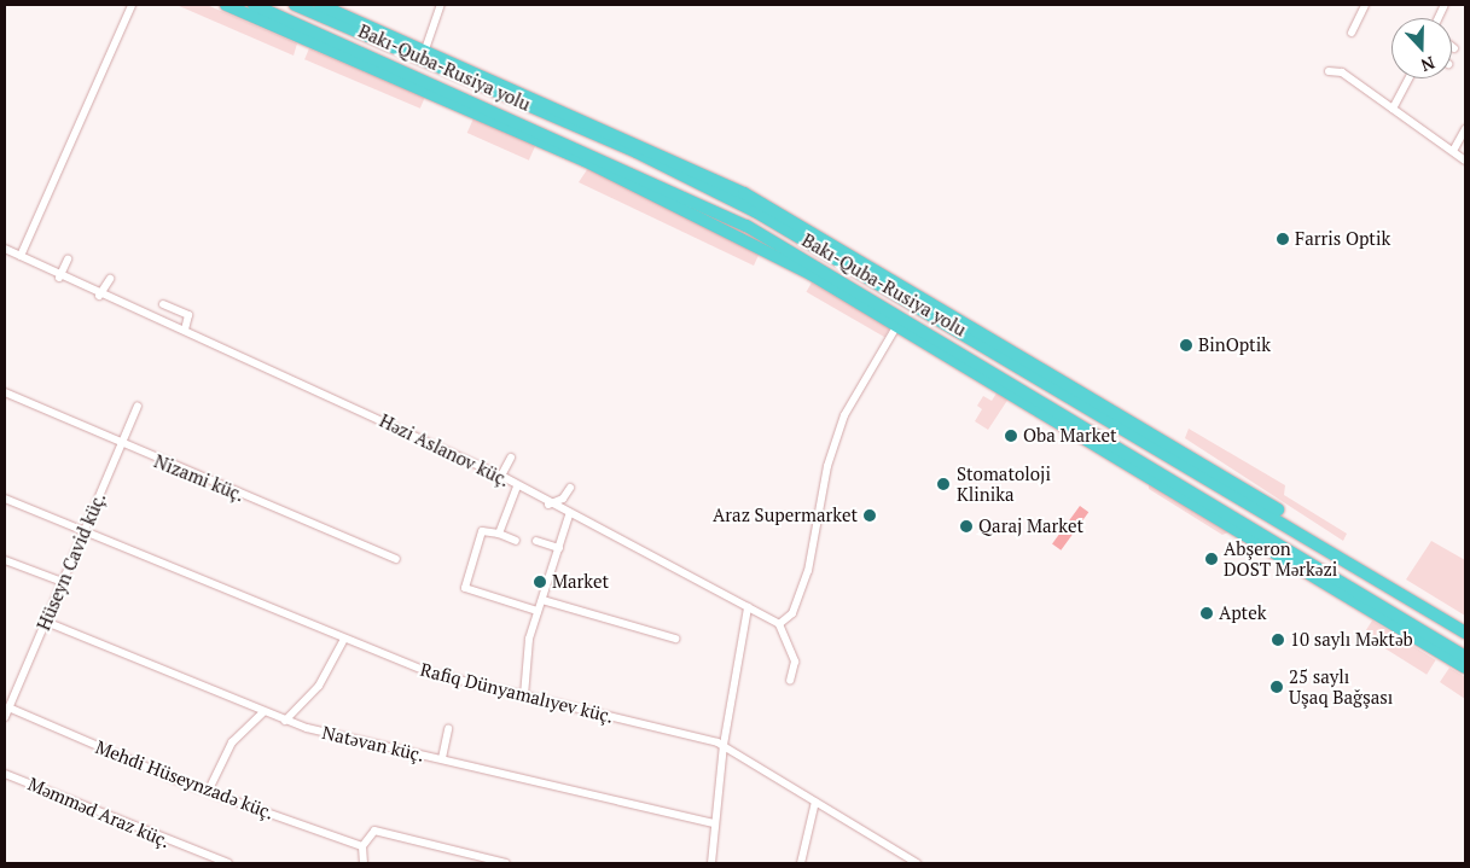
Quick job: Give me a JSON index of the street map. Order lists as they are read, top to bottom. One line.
{"streets":{"highway":["Bakı-Quba-Rusiya yolu"],"street":["Həzi Aslanov küç.","Nizami küç.","Hüseyn Cavid küç.","Rafiq Dünyamalıyev küç.","Natəvan küç.","Mehdi Hüseynzadə küç.","Məmməd Araz küç."]},"crossings":[["Nizami küç.","Hüseyn Cavid küç."],["Hüseyn Cavid küç.","Rafiq Dünyamalıyev küç."],["Hüseyn Cavid küç.","Natəvan küç."],["Hüseyn Cavid küç.","Mehdi Hüseynzadə küç."]],"places":["Farris Optik","BinOptik","Oba Market","Stomatoloji Klinika","Araz Supermarket","Qaraj Market","Abşeron DOST Mərkəzi","Market","Aptek","10 saylı Məktəb","25 saylı Uşaq Bağşası"],"north":"bottom"}
